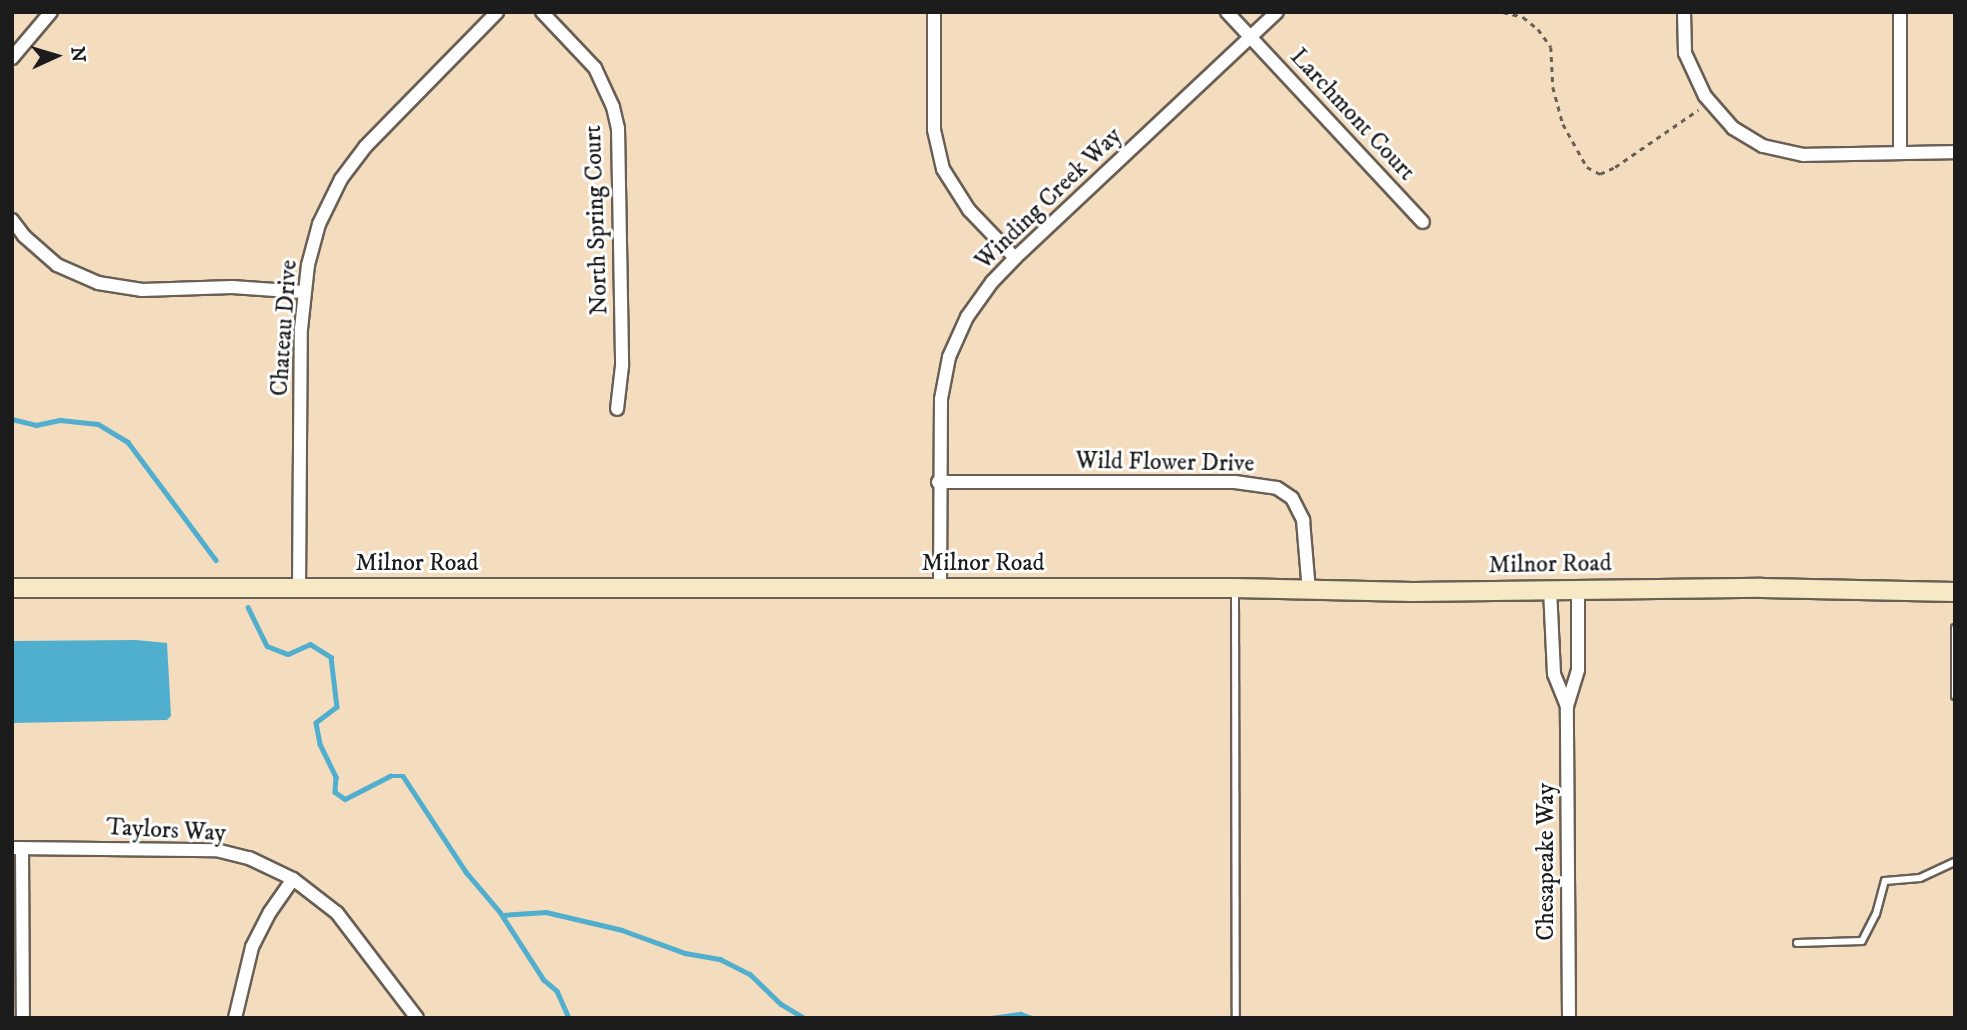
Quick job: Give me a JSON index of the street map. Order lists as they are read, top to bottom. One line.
{"streets":{"main road":["Milnor Road"],"street":["Larchmont Court","Winding Creek Way","North Spring Court","Chateau Drive","Wild Flower Drive","Taylors Way","Chesapeake Way"]},"crossings":[["Larchmont Court","Winding Creek Way"],["Winding Creek Way","Wild Flower Drive"],["Winding Creek Way","Milnor Road"],["Chateau Drive","Milnor Road"],["Wild Flower Drive","Milnor Road"],["Milnor Road","Chesapeake Way"]],"north":"right"}
